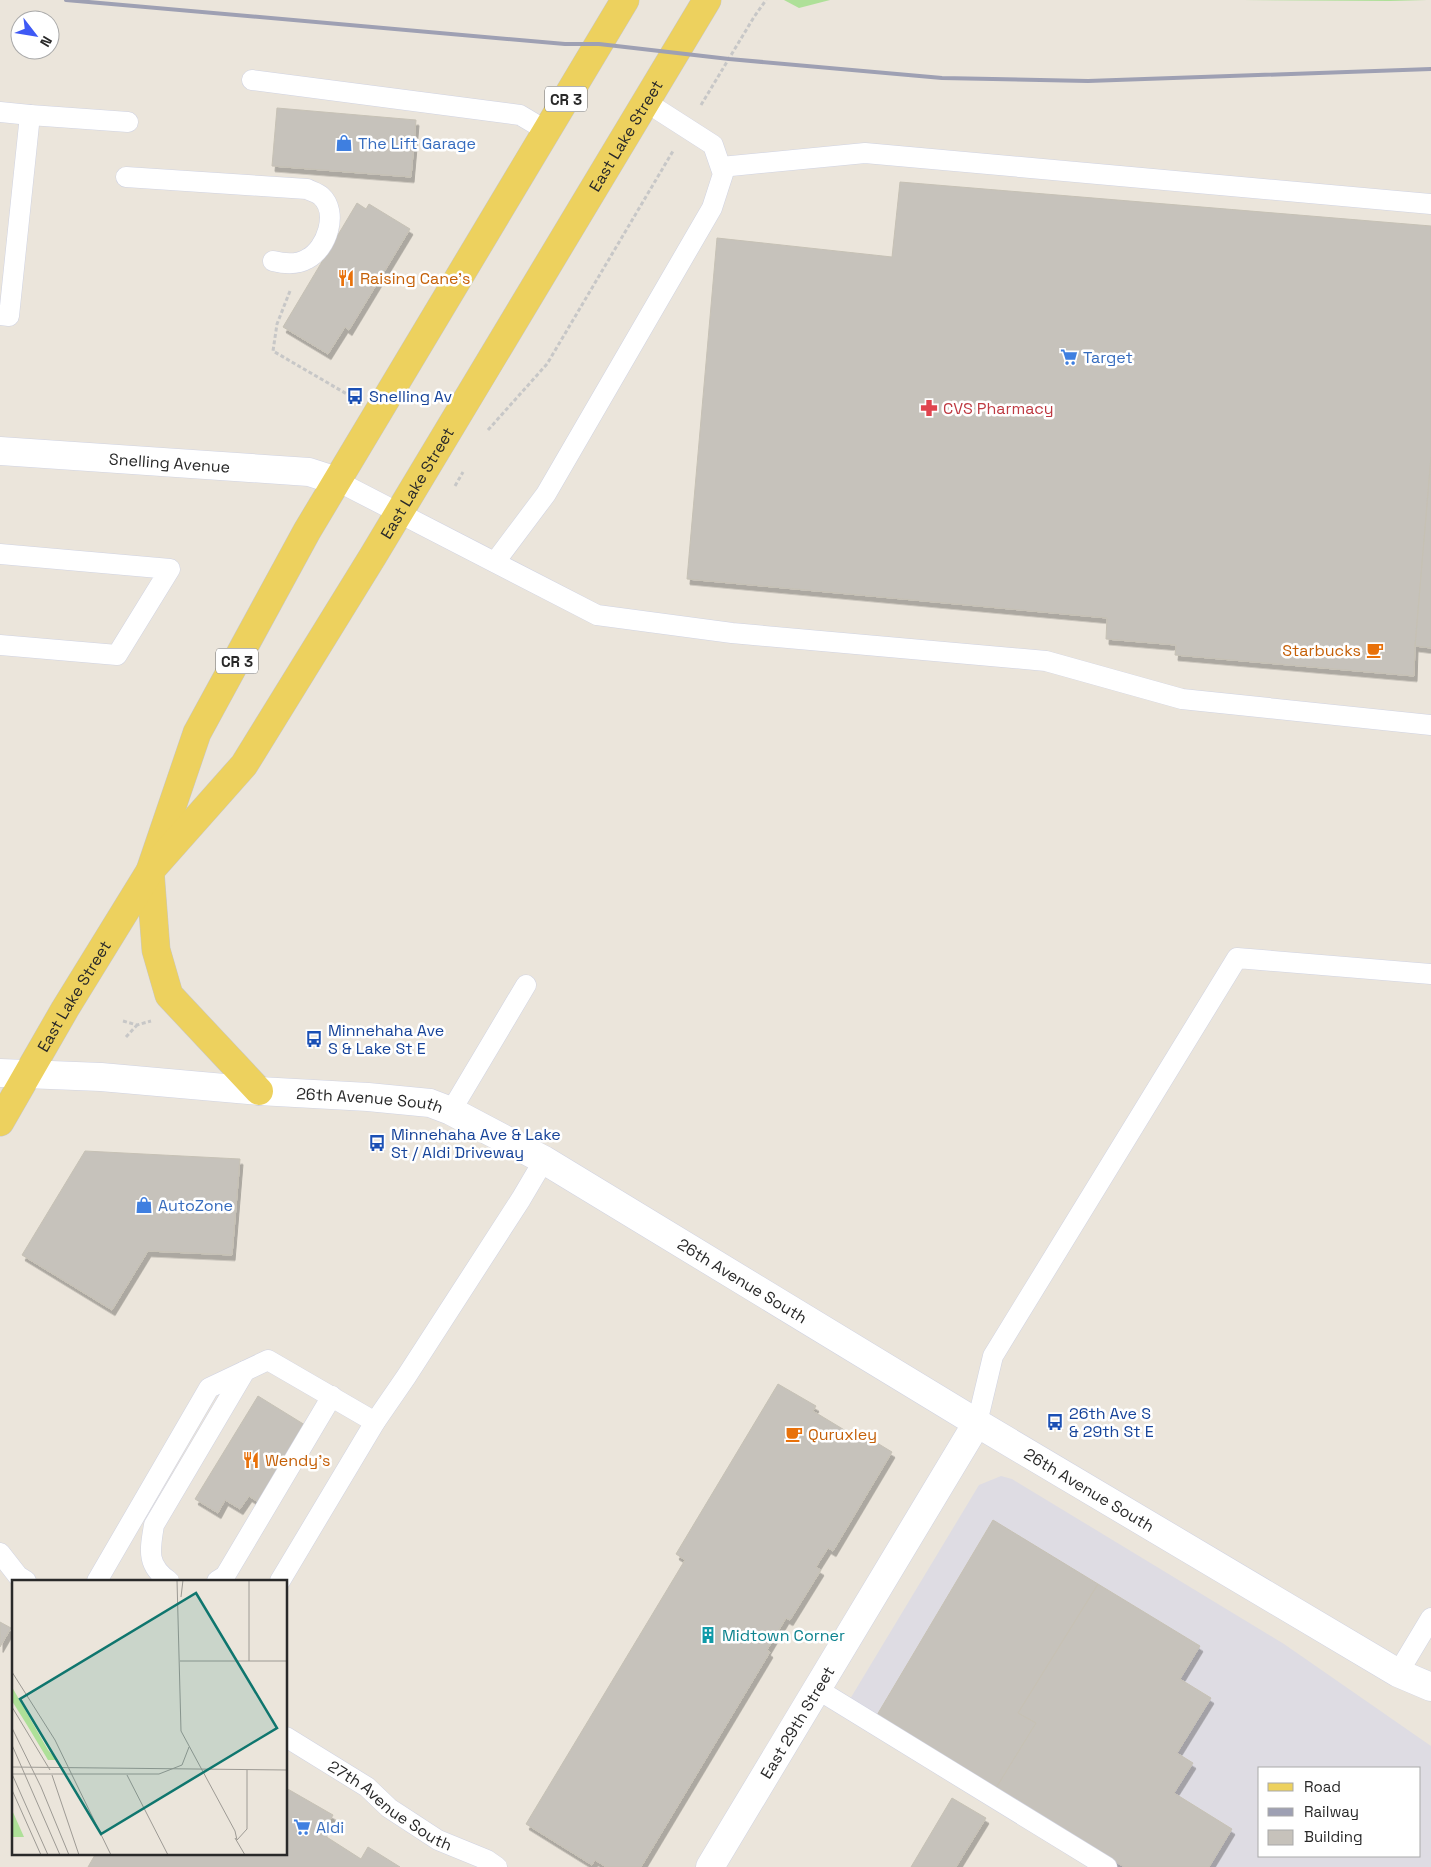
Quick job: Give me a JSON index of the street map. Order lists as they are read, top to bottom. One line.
{"streets":{"main road":["CR 3","East Lake Street","Snelling Avenue","26th Avenue South","East 29th Street"],"lane":["27th Avenue South"]},"crossings":[["East Lake Street","Snelling Avenue"],["East Lake Street","26th Avenue South"],["26th Avenue South","East 29th Street"]],"places":{"shop":["The Lift Garage","AutoZone"],"restaurant":["Raising Cane's","Wendy's"],"supermarket":["Target","Aldi"],"bus stop":["Snelling Av","Minnehaha Ave S & Lake St E","Minnehaha Ave & Lake St / Aldi Driveway","26th Ave S & 29th St E"],"pharmacy":["CVS Pharmacy"],"cafe":["Starbucks","Quruxley"],"building":["Midtown Corner"]},"legend":["Road","Railway","Building"],"north":"bottom right"}
